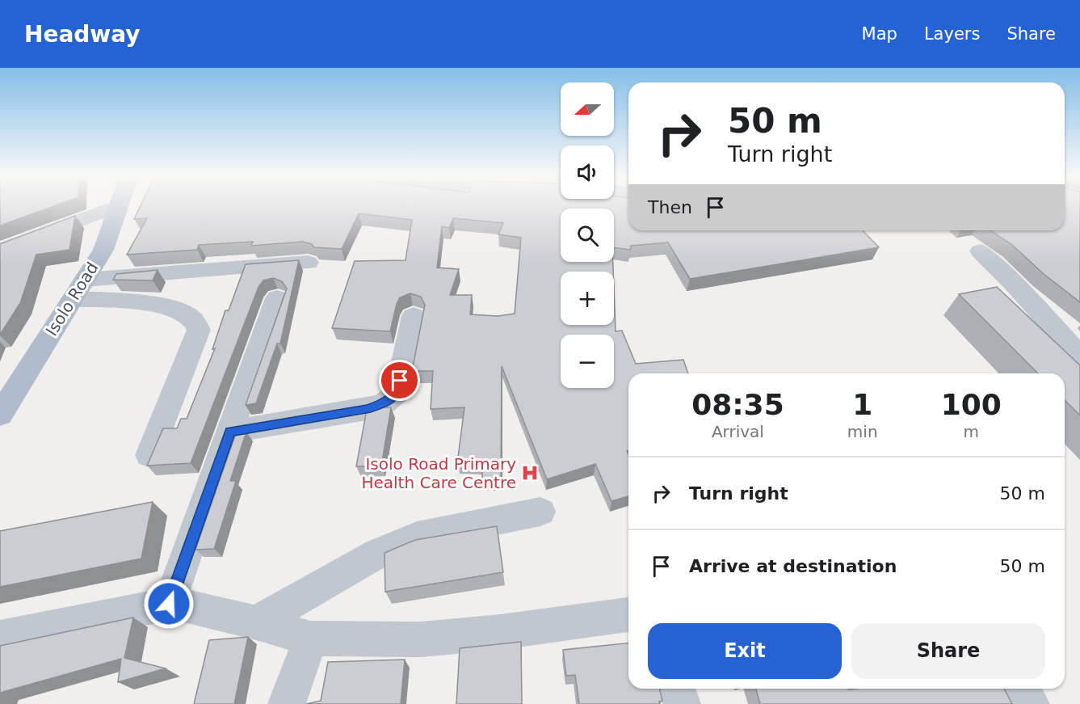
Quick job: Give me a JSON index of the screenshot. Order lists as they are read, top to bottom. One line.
{"streets":{"main road":["Isolo Road"]},"places":{"hospital":["Isolo Road Primary Health Care Centre"]},"north":"left","page":{"header":"Headway","nav":["Map","Layers","Share"],"map_buttons":["+","−"],"turn":["50 m","Turn right"],"then":"Then","eta":["08:35","Arrival","1","min","100","m"],"list":[{"name":"Turn right","value":"50 m"},{"name":"Arrive at destination","value":"50 m"}],"buttons":["Exit","Share"]}}
